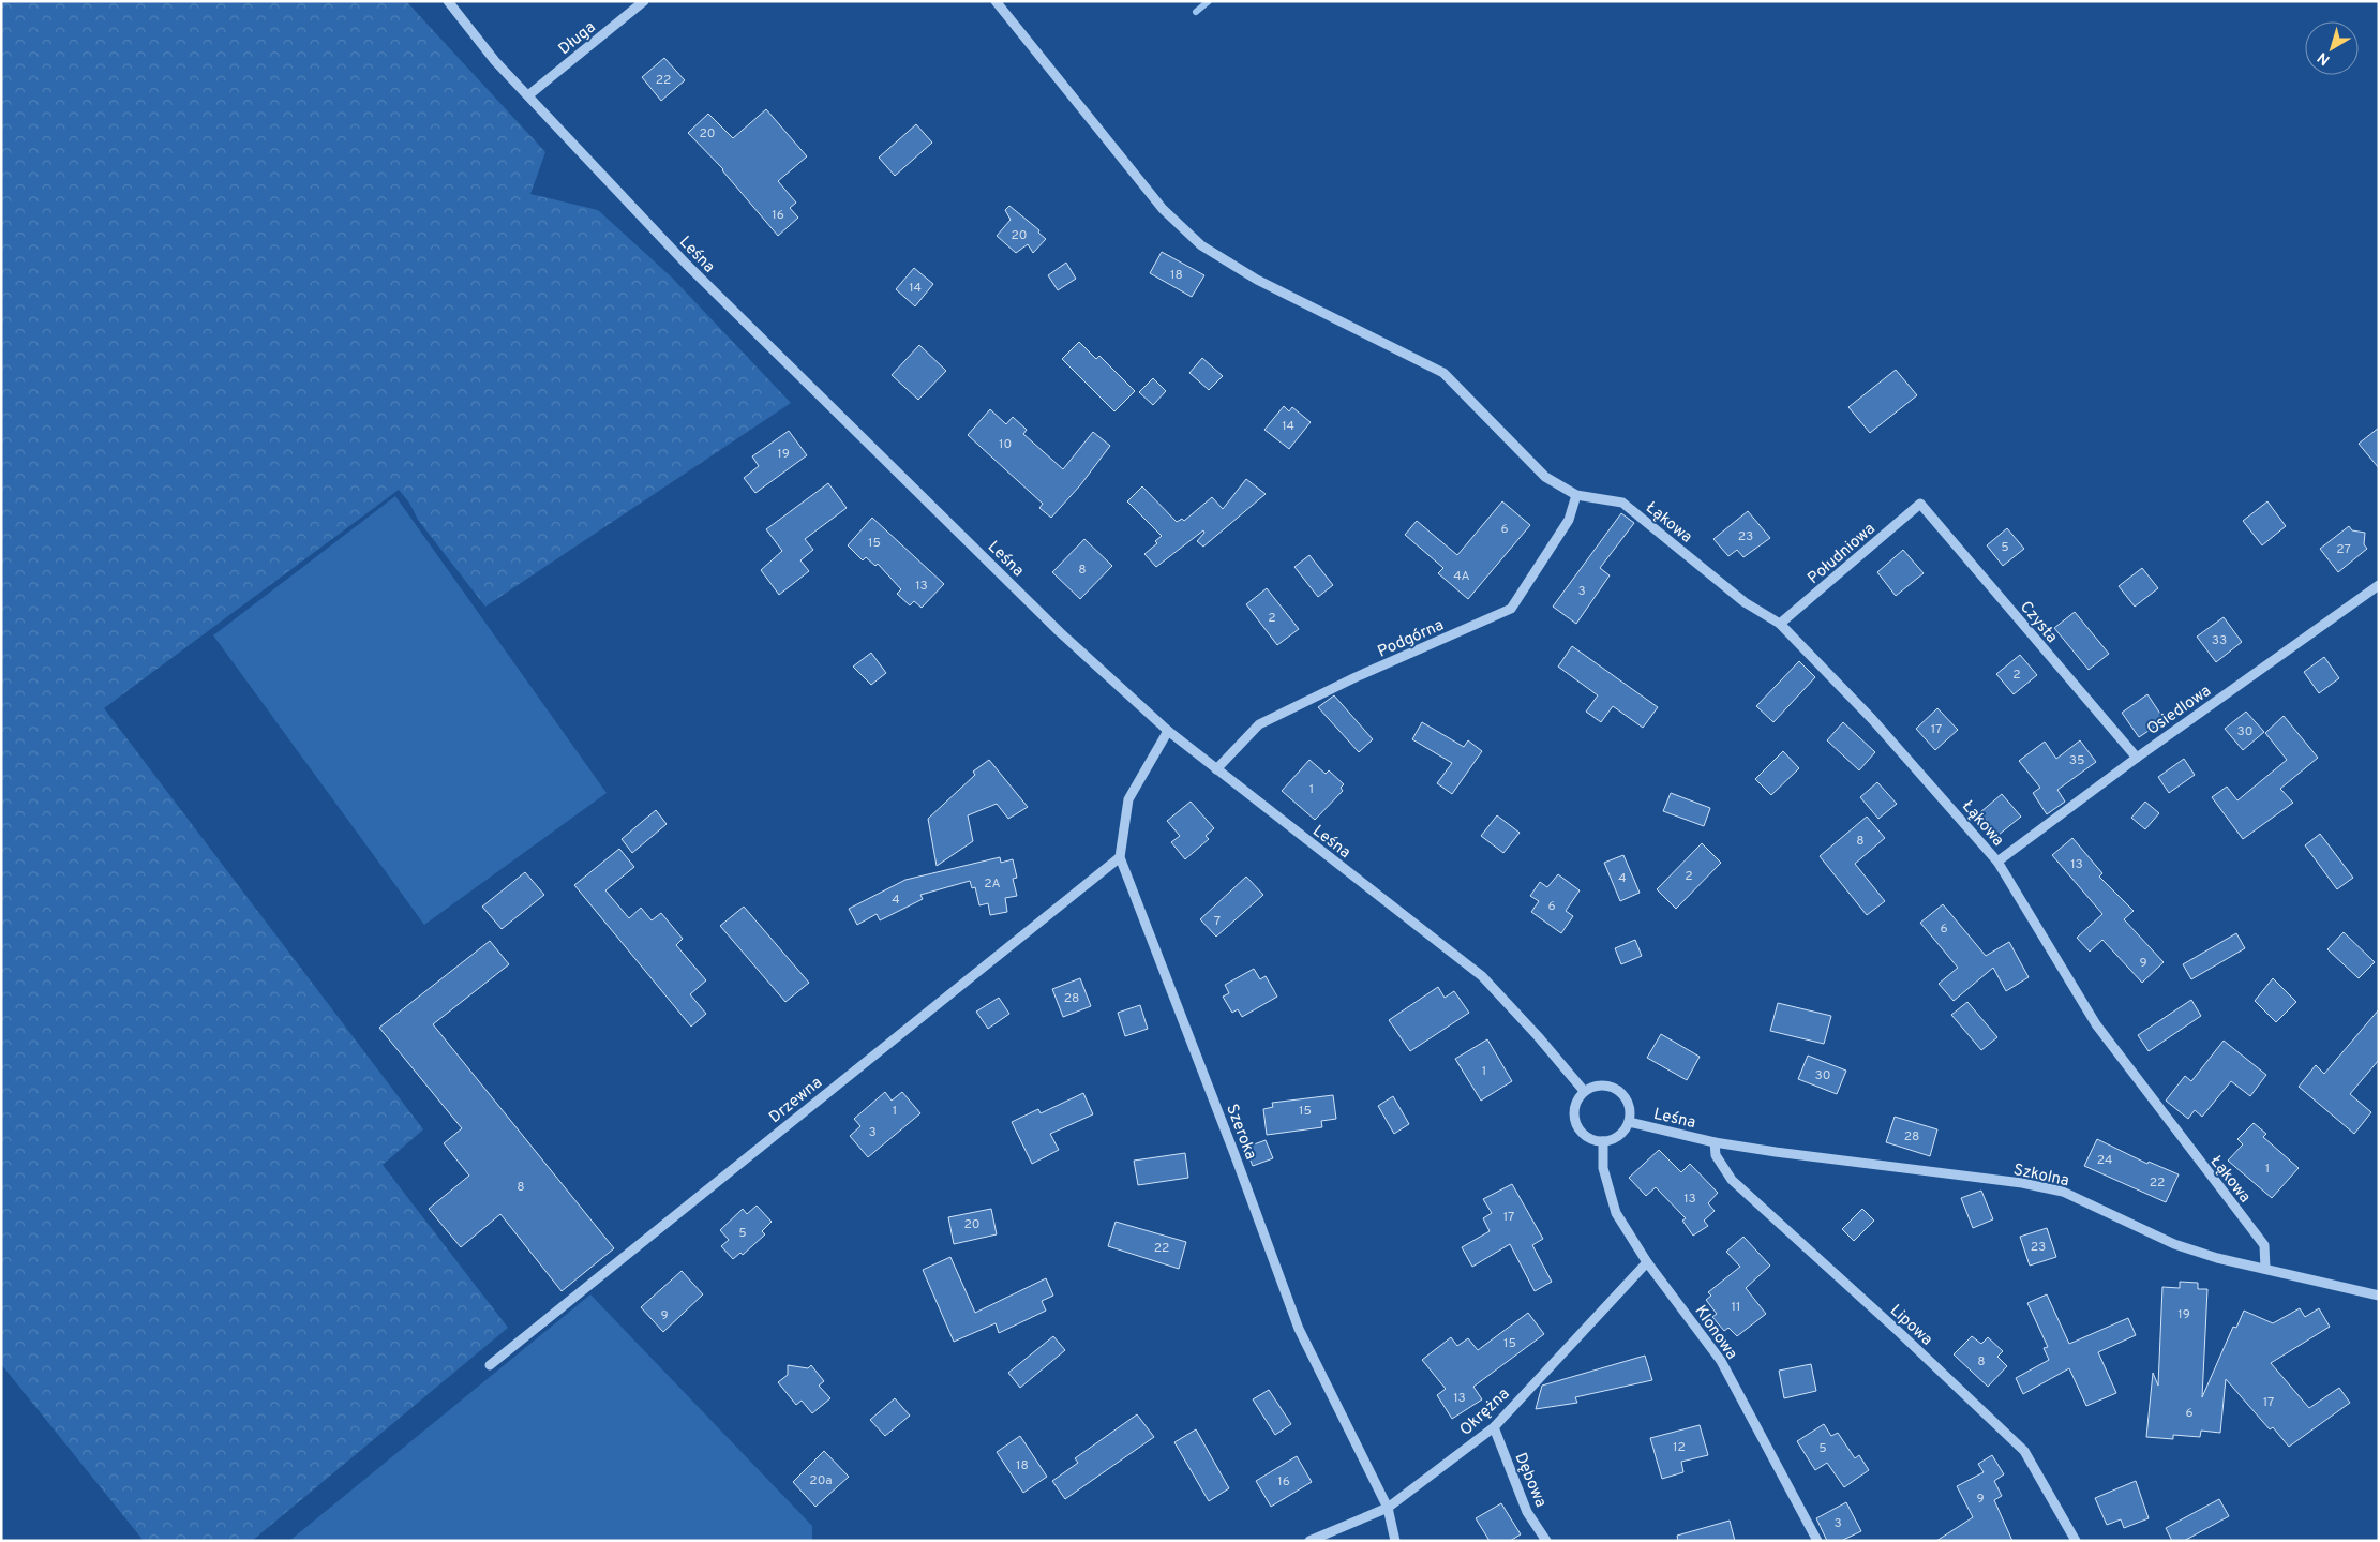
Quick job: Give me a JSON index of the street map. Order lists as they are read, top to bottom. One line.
{"streets":{"street":["Długa","Leśna","Łąkowa","Południowa","Czysta","Podgórna","Osiedlowa","Drzewna","Szeroka","Szkolna","Lipowa","Klonowa","Okrężna","Dębowa"]},"crossings":[["Długa","Leśna"],["Leśna","Podgórna"],["Leśna","Szkolna"],["Leśna","Lipowa"],["Leśna","Klonowa"],["Łąkowa","Południowa"],["Łąkowa","Podgórna"],["Łąkowa","Osiedlowa"],["Łąkowa","Szkolna"],["Południowa","Czysta"],["Czysta","Osiedlowa"],["Drzewna","Szeroka"],["Szeroka","Okrężna"],["Szkolna","Lipowa"],["Klonowa","Okrężna"],["Okrężna","Dębowa"]],"house_numbers":["22","20","16","20","18","14","14","10","19","6","23","15","5","27","8","4A","13","3","2","33","2","17","30","35","1","8","13","2","4","2A","4","6","7","6","9","28","1","30","1","15","3","28","24","1","22","8","13","17","20","5","23","22","11","19","9","15","8","13","17","6","12","5","18","20a","16","9","3"],"north":"bottom left"}
